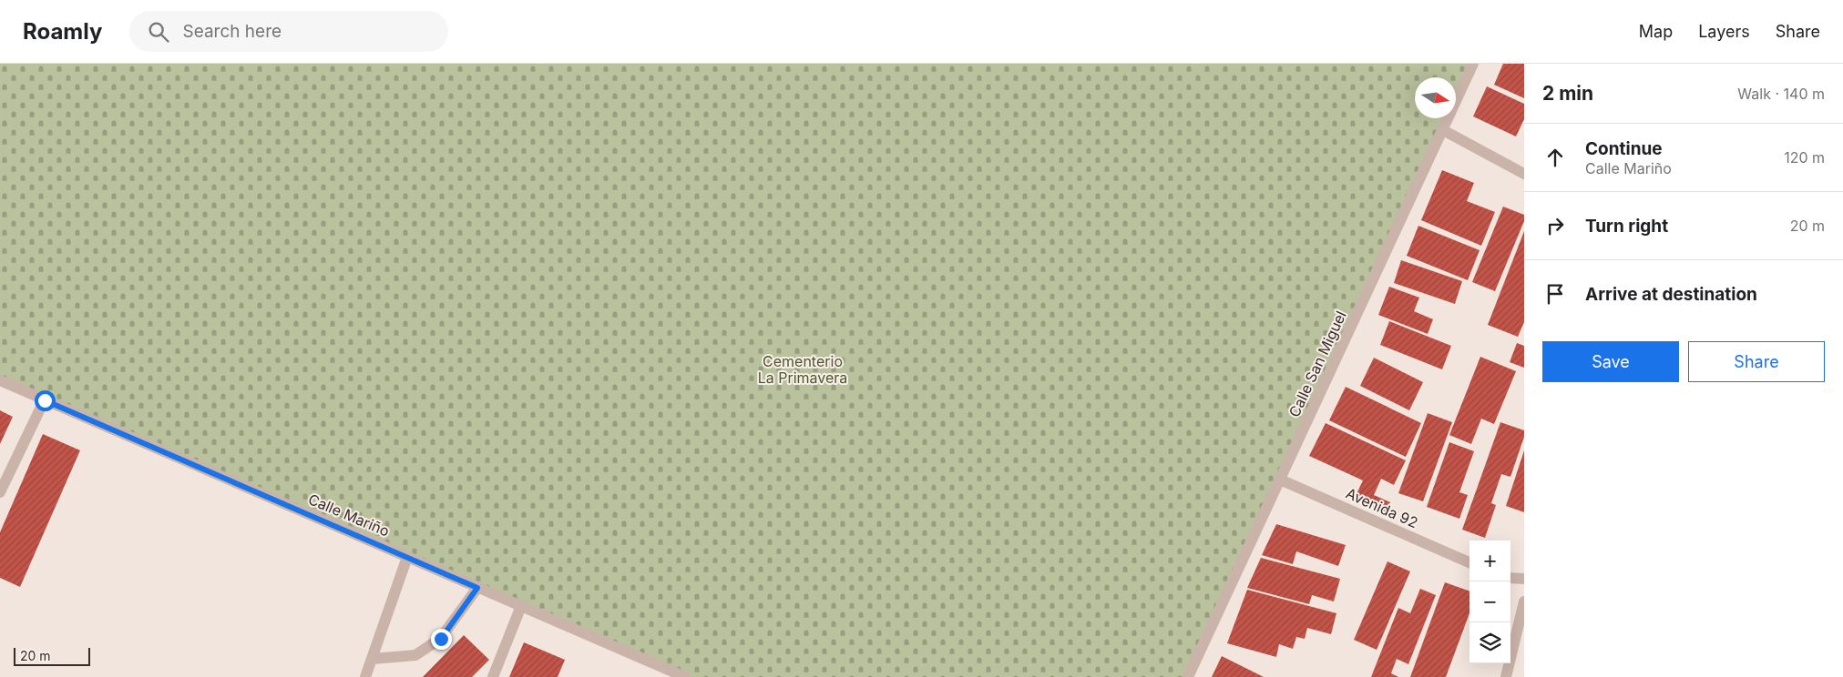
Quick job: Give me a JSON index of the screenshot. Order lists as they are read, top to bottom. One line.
{"streets":{"street":["Calle San Miguel","Avenida 92","Calle Mariño"]},"crossings":[["Calle San Miguel","Avenida 92"]],"parks":["Cementerio La Primavera"],"scale_bar":"20 m","north":"right","page":{"header":"Roamly","search":"Search here","nav":["Map","Layers","Share"],"heading":["2 min","Walk · 140 m"],"list":[["Continue","Calle Mariño","120 m"],["Turn right","20 m"],"Arrive at destination"],"buttons":["Save","Share"],"map_buttons":["+","−"],"scale":"20 m"}}
